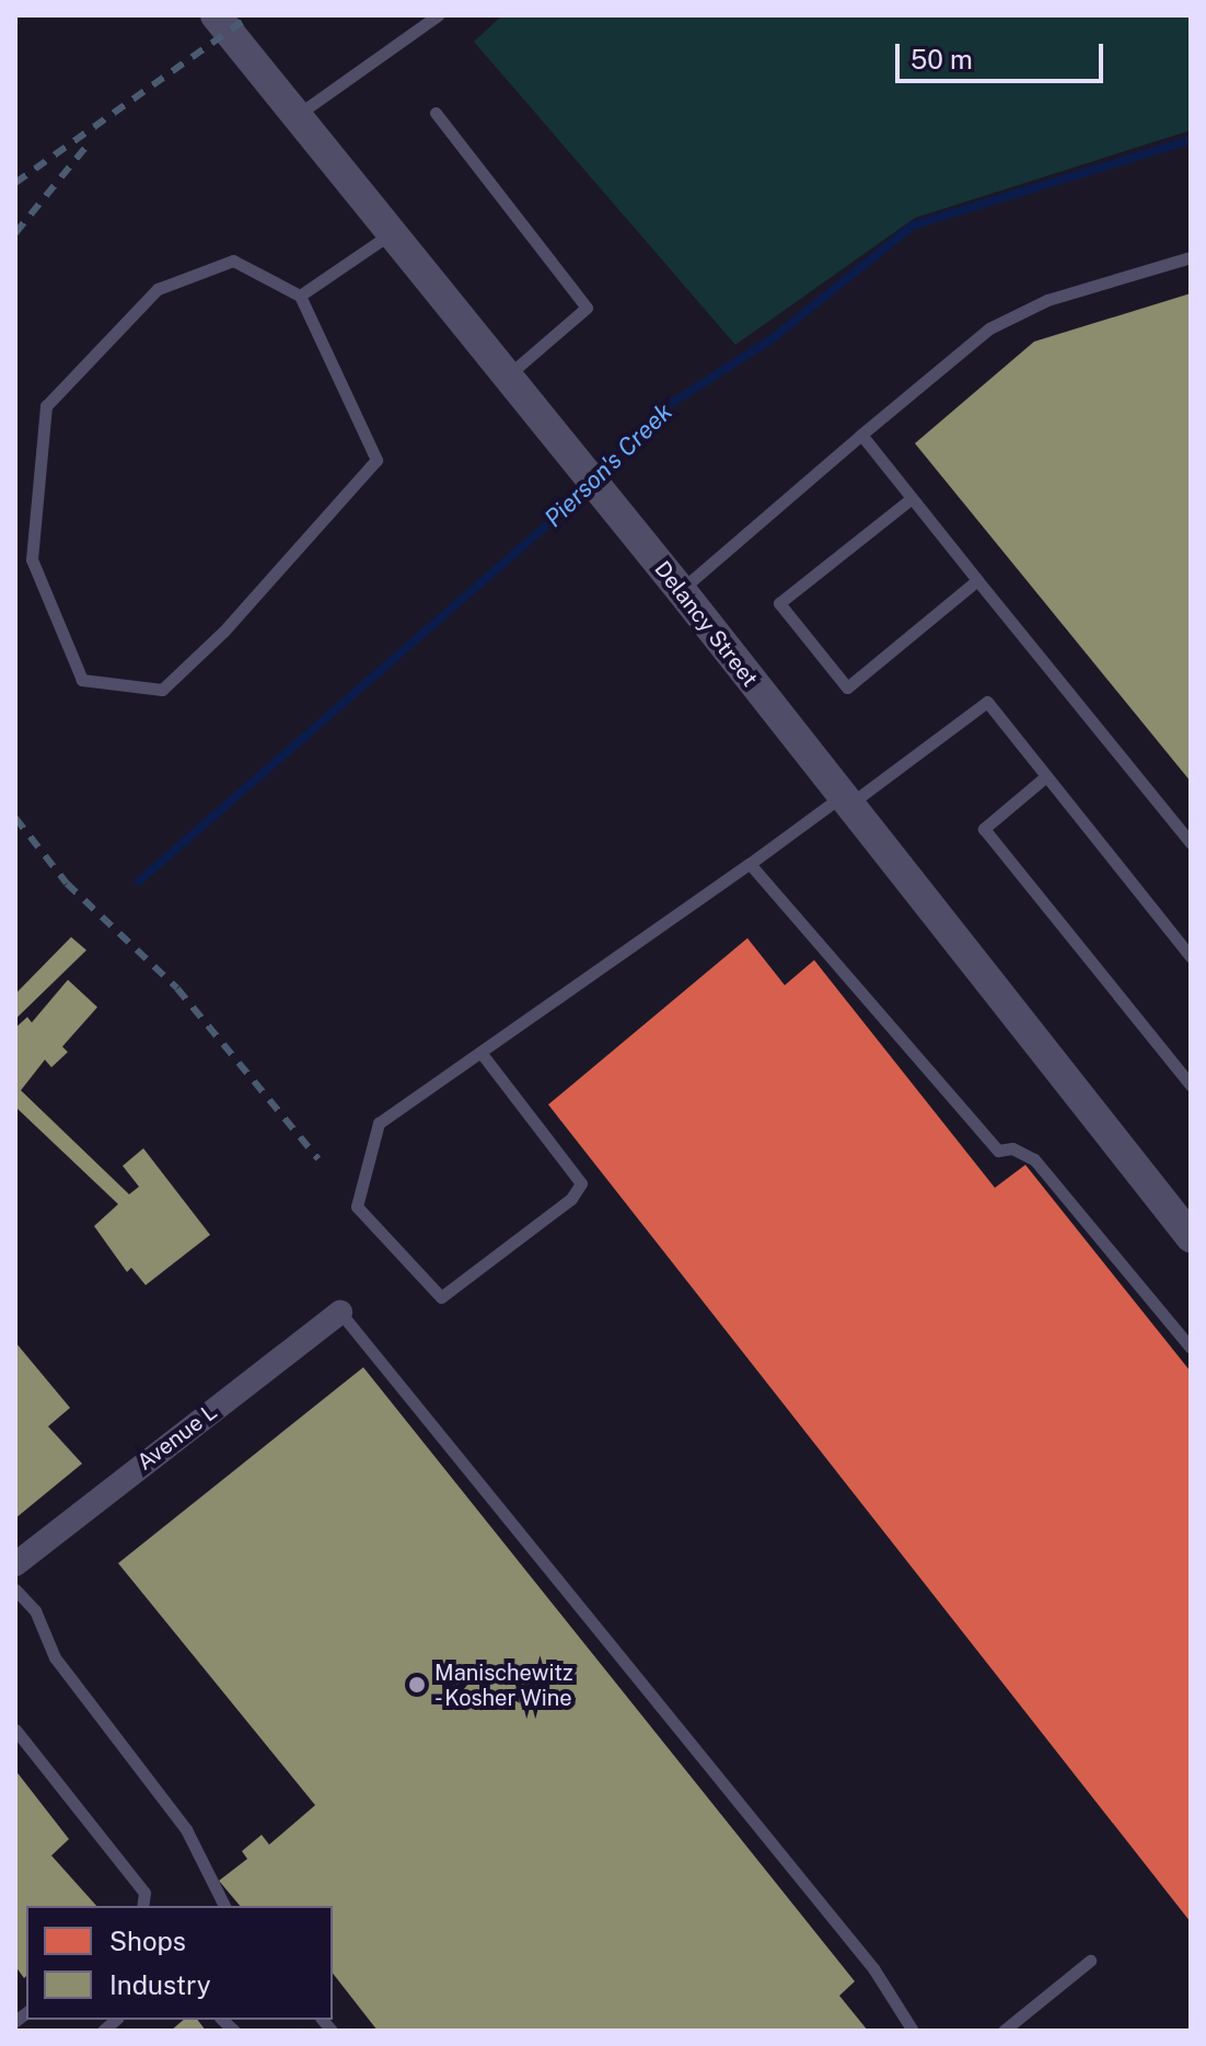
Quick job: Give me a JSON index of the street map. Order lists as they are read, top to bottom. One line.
{"streets":{"street":["Delancy Street","Avenue L"]},"water":["Pierson's Creek"],"places":["Manischewitz - Kosher Wine"],"legend":["Shops","Industry"],"scale_bar":"50 m"}
